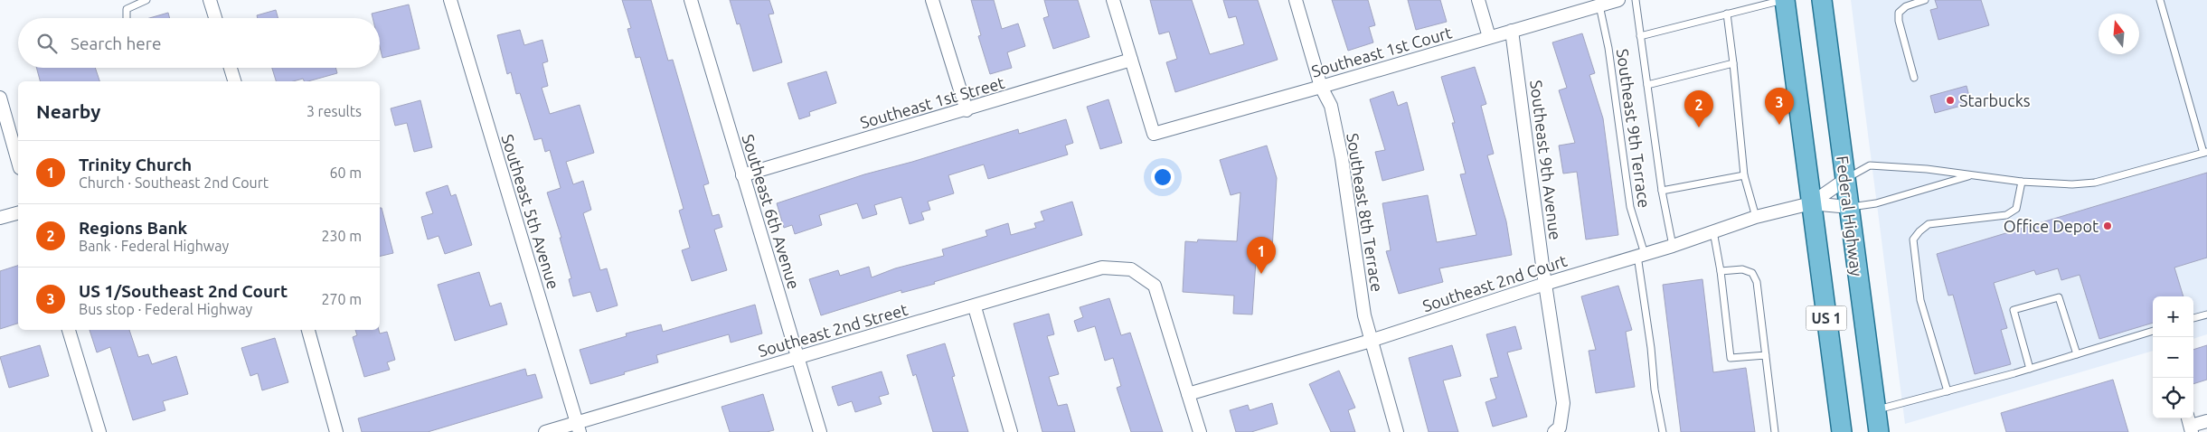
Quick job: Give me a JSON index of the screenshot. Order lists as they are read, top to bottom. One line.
{"streets":{"main road":["Federal Highway","US 1"],"street":["Southeast 1st Court","Southeast 1st Street","Southeast 9th Avenue","Southeast 5th Avenue","Southeast 6th Avenue","Southeast 8th Terrace","Southeast 2nd Court","Southeast 2nd Street"],"lane":["Southeast 9th Terrace"]},"crossings":[["Southeast 1st Court","Southeast 1st Street"],["Southeast 1st Court","Southeast 9th Terrace"],["Southeast 1st Court","Southeast 9th Avenue"],["Southeast 1st Court","Southeast 8th Terrace"],["Southeast 1st Street","Southeast 6th Avenue"],["Southeast 9th Terrace","Southeast 2nd Court"],["Southeast 9th Avenue","Southeast 2nd Court"],["Southeast 5th Avenue","Southeast 2nd Street"],["Southeast 6th Avenue","Southeast 2nd Street"],["Southeast 8th Terrace","Southeast 2nd Court"],["Southeast 2nd Court","US 1"],["Southeast 2nd Court","Southeast 2nd Street"]],"places":["Starbucks","Office Depot"],"north":"top","page":{"search":"Search here","heading":["Nearby","3 results"],"pins":["3","2","1"],"list":[{"mark":"1","name":"Trinity Church","note":"Church · Southeast 2nd Court","value":"60 m"},{"mark":"2","name":"Regions Bank","note":"Bank · Federal Highway","value":"230 m"},{"mark":"3","name":"US 1/Southeast 2nd Court","note":"Bus stop · Federal Highway","value":"270 m"}],"map_buttons":["+","−"]}}
